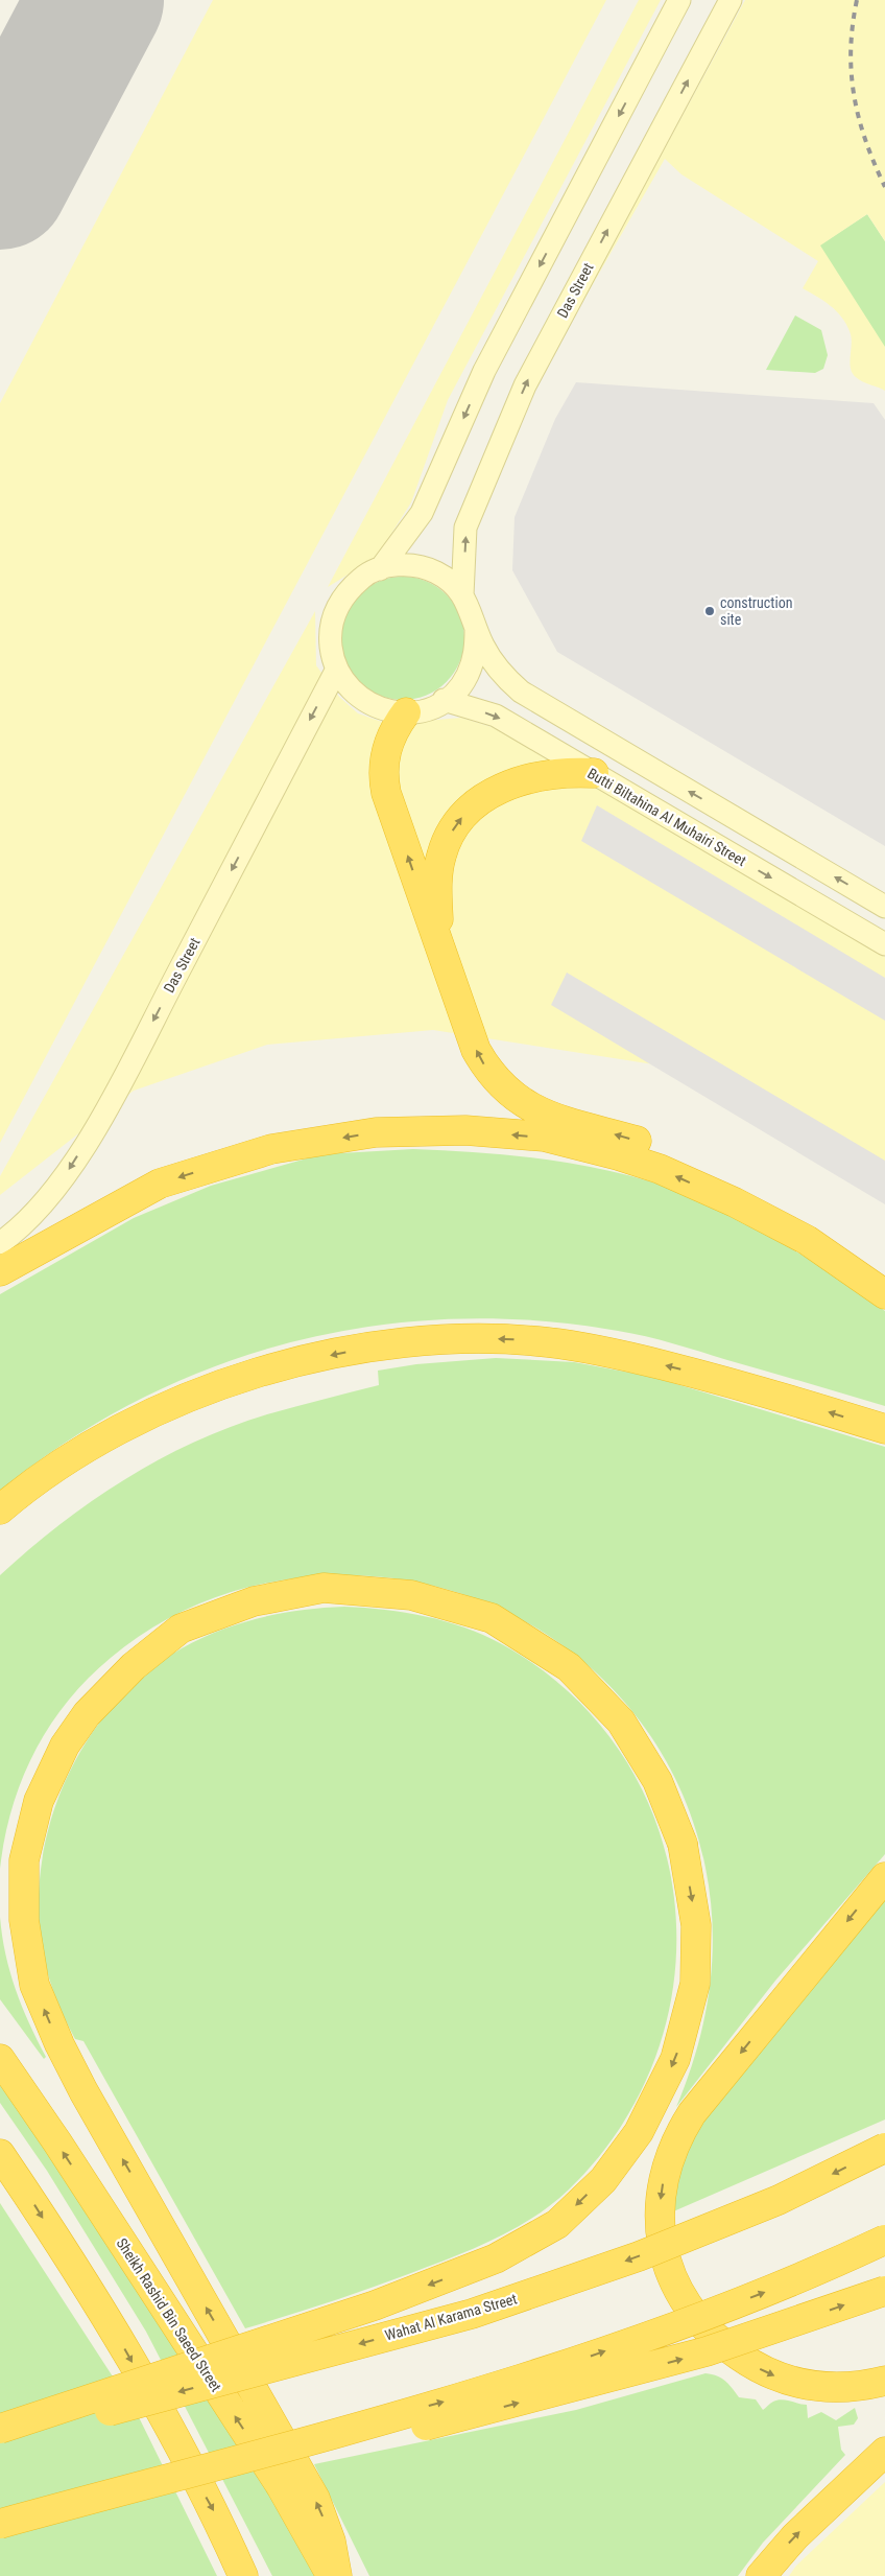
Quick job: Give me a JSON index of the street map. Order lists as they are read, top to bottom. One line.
{"streets":{"highway":["Sheikh Rashid Bin Saeed Street","Wahat Al Karama Street"],"street":["Das Street","Butti Biltahina Al Muhairi Street"]},"crossings":[["Das Street","Butti Biltahina Al Muhairi Street"]],"places":["construction site"]}
